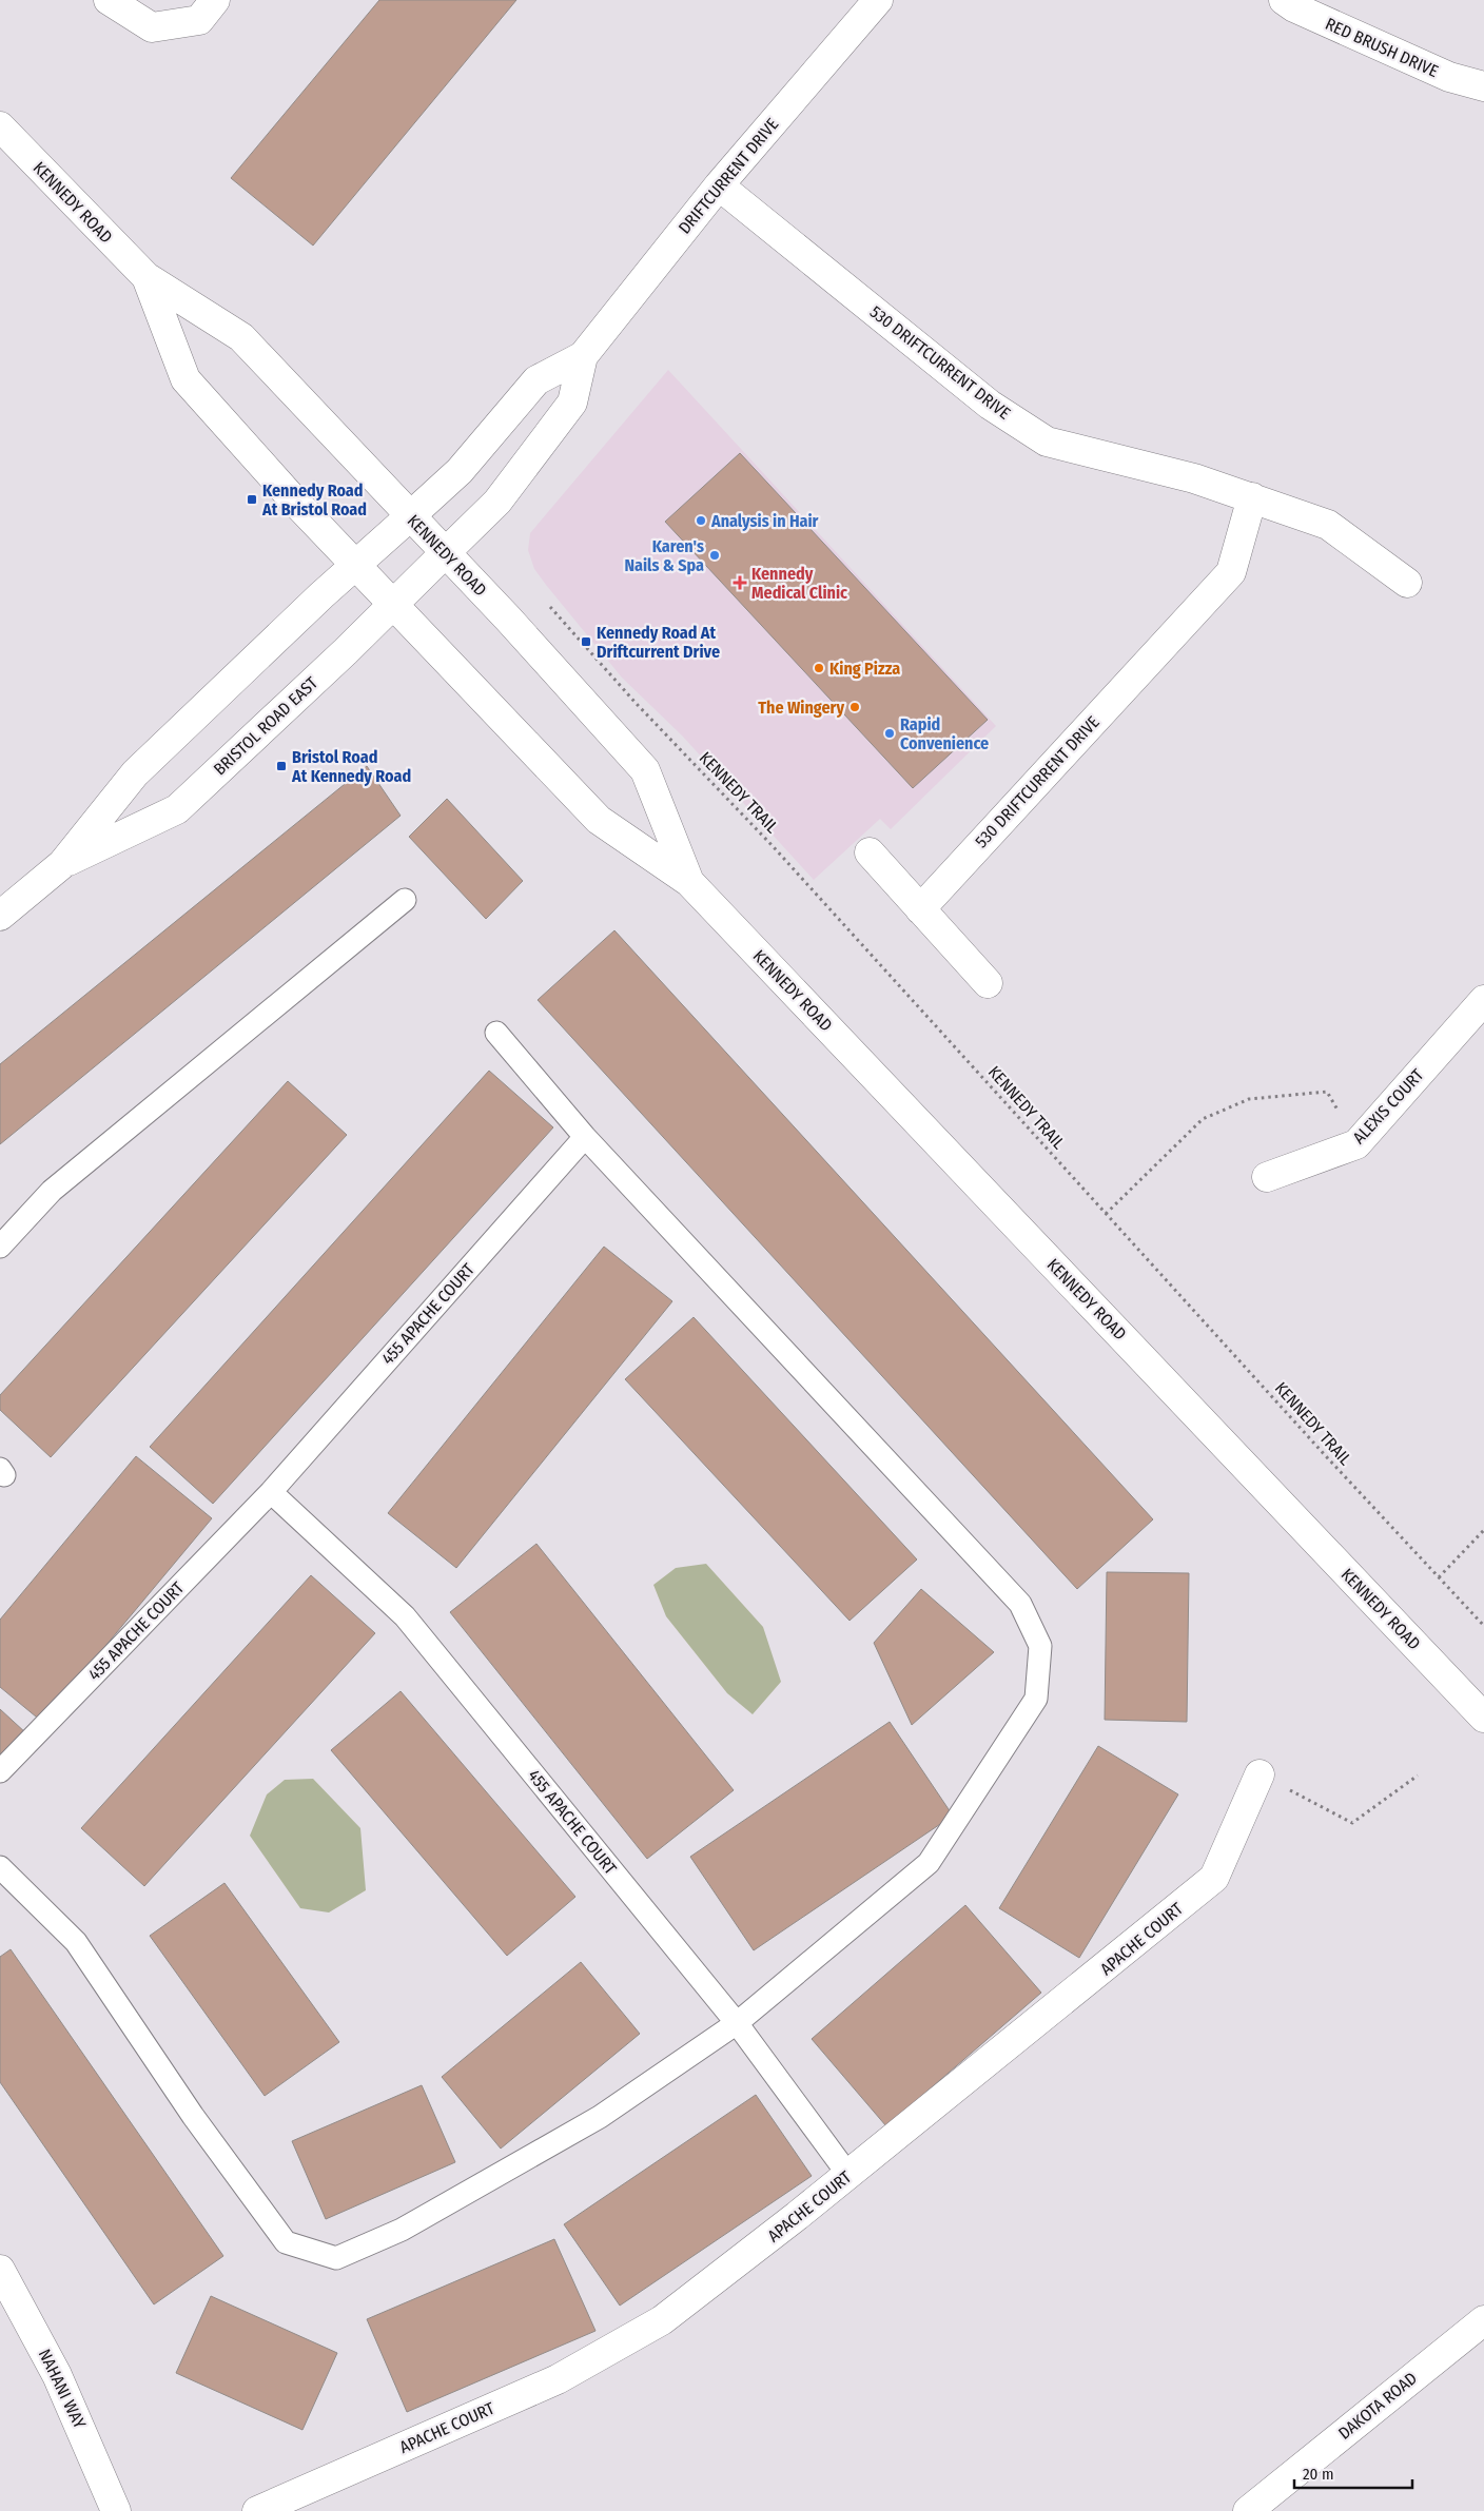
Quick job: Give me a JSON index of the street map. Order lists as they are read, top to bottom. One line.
{"streets":{"street":["RED BRUSH DRIVE","DRIFTCURRENT DRIVE","KENNEDY ROAD","530 DRIFTCURRENT DRIVE","BRISTOL ROAD EAST","ALEXIS COURT","APACHE COURT","NAHANI WAY","DAKOTA ROAD"],"lane":["455 APACHE COURT"],"path":["KENNEDY TRAIL"]},"crossings":[["DRIFTCURRENT DRIVE","KENNEDY ROAD"],["DRIFTCURRENT DRIVE","530 DRIFTCURRENT DRIVE"],["DRIFTCURRENT DRIVE","BRISTOL ROAD EAST"],["KENNEDY ROAD","BRISTOL ROAD EAST"],["455 APACHE COURT","APACHE COURT"]],"places":{"transit":["Kennedy Road At Bristol Road","Kennedy Road At Driftcurrent Drive","Bristol Road At Kennedy Road"],"other":["Analysis in Hair","Karen's Nails & Spa","King Pizza","The Wingery","Rapid Convenience"],"health":["Kennedy Medical Clinic"]},"scale_bar":"20 m"}
